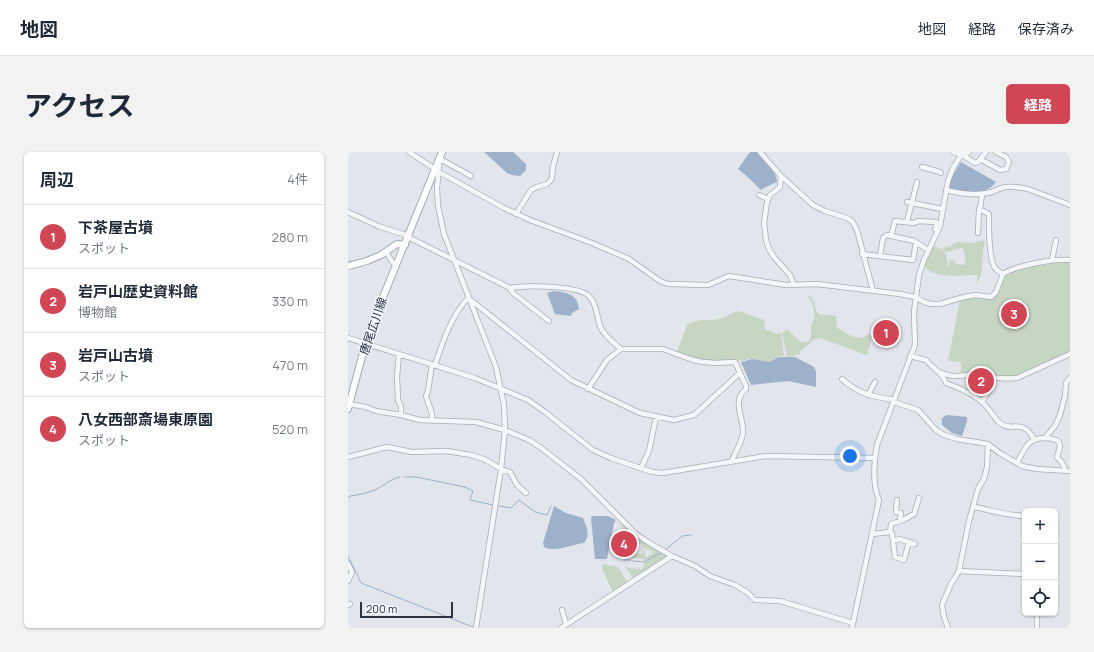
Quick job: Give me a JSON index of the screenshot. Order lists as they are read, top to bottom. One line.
{"streets":{"main road":["唐尾広川線"]},"scale_bar":"200 m","page":{"header":"地図","nav":["地図","経路","保存済み"],"title":"アクセス","buttons":"経路","heading":["周辺","4件"],"list":[{"mark":"1","name":"下茶屋古墳","note":"スポット","value":"280 m"},{"mark":"2","name":"岩戸山歴史資料館","note":"博物館","value":"330 m"},{"mark":"3","name":"岩戸山古墳","note":"スポット","value":"470 m"},{"mark":"4","name":"八女西部斎場東原園","note":"スポット","value":"520 m"}],"pins":["3","1","2","4"],"map_buttons":["+","−"],"scale":"200 m"}}
